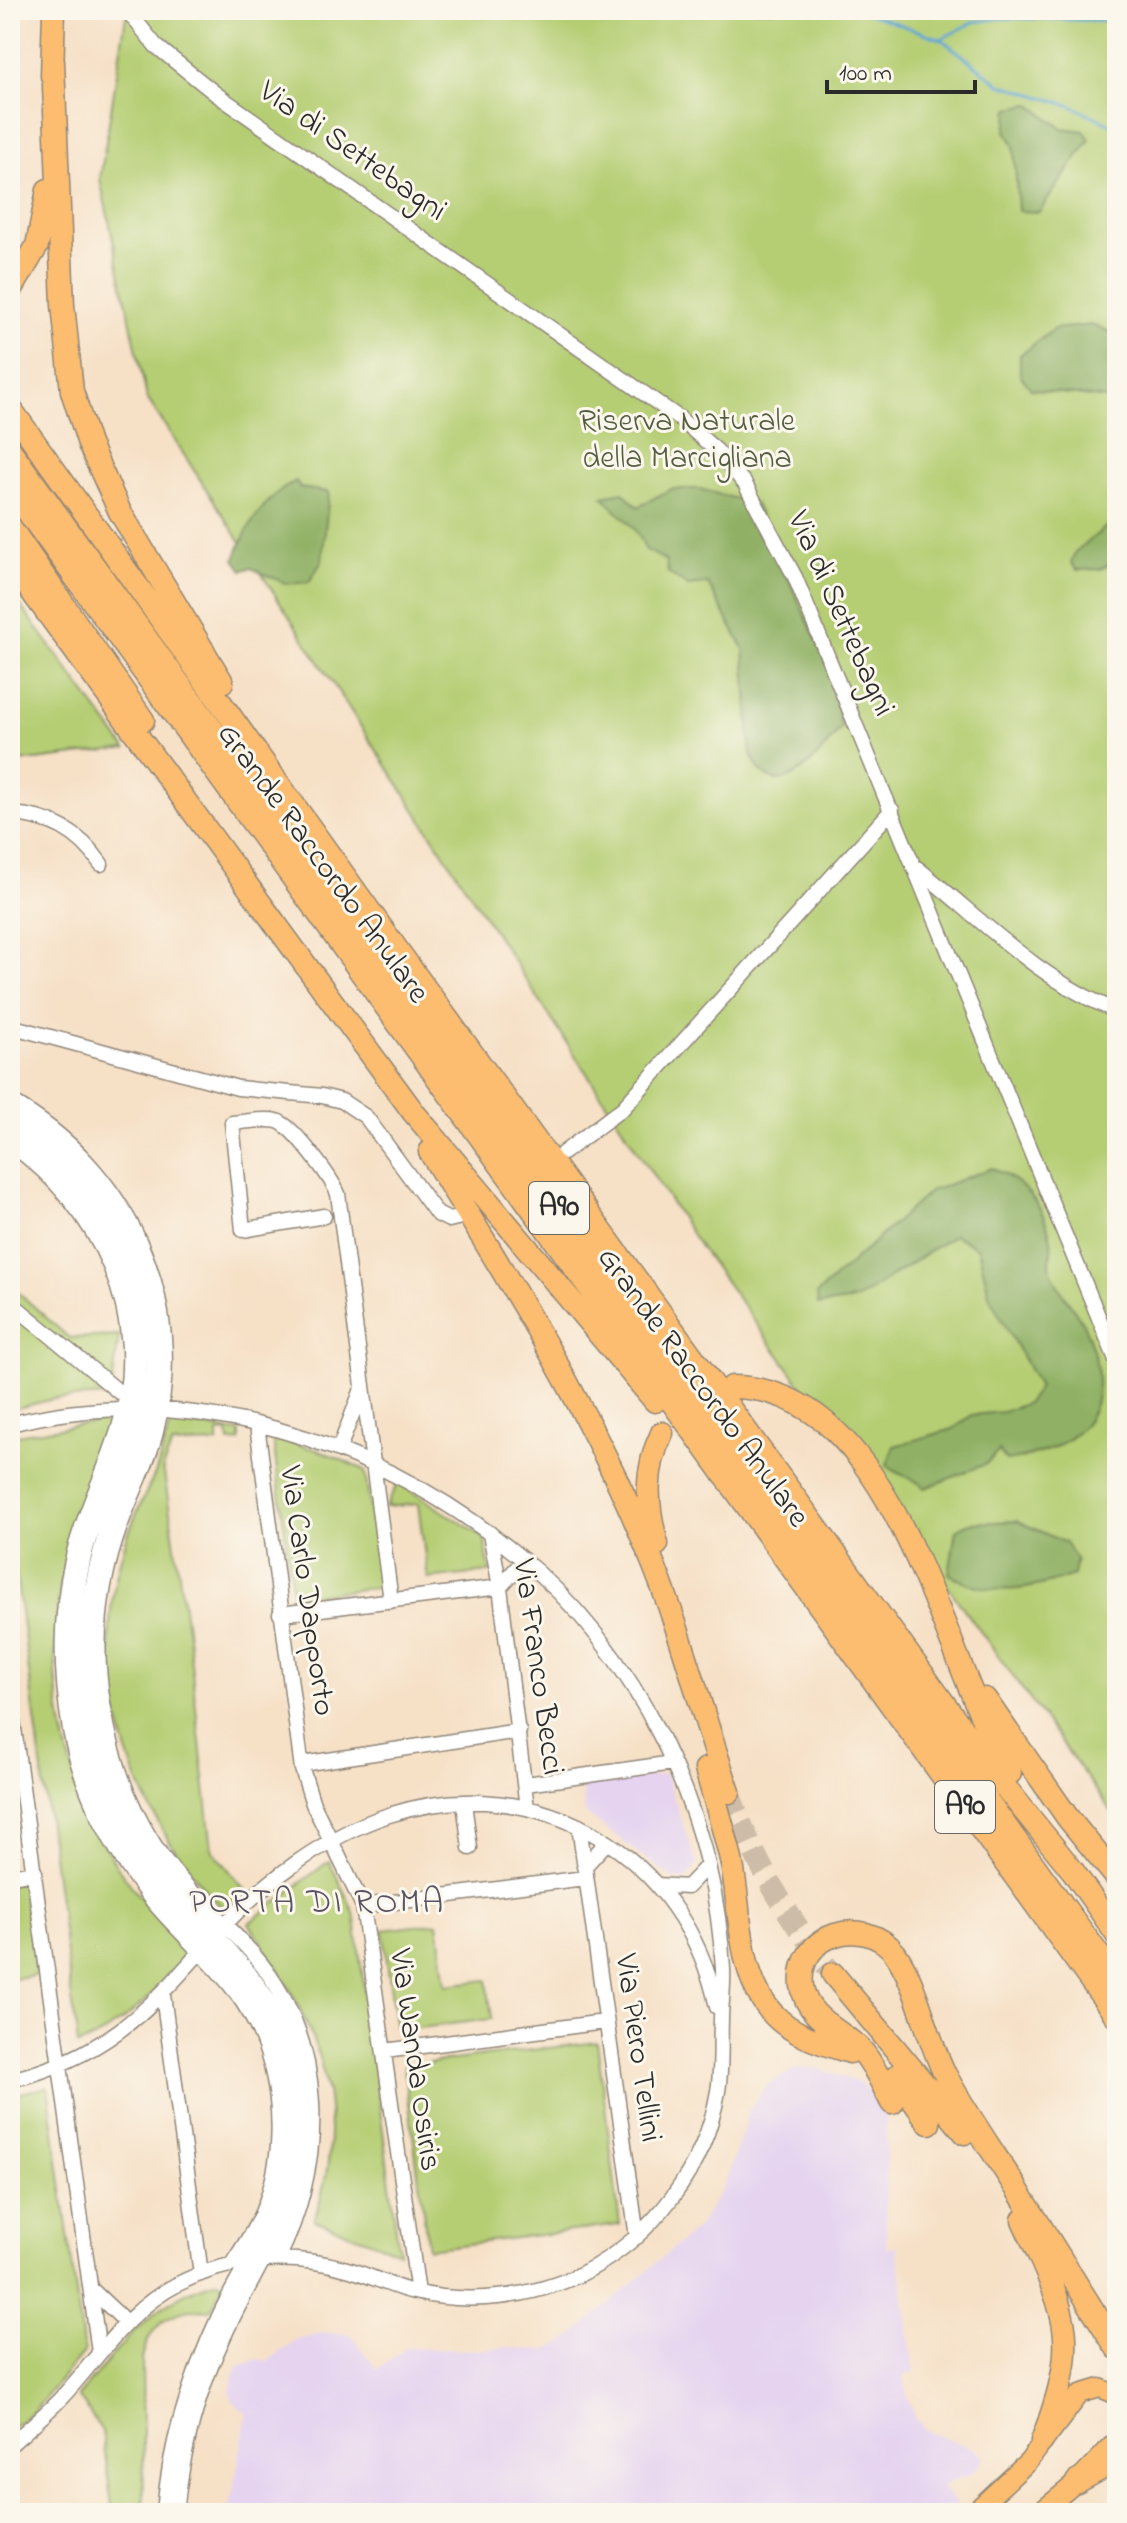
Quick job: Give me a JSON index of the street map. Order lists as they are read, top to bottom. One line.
{"streets":{"highway":["Grande Raccordo Anulare","A90"],"street":["Via di Settebagni","Via Carlo Dapporto","Via Franco Becci","Via Piero Tellini","Via Wanda Osiris"]},"crossings":[["Via Carlo Dapporto","Via Franco Becci"],["Via Carlo Dapporto","Via Wanda Osiris"]],"districts":["PORTA DI ROMA"],"parks":["Riserva Naturale della Marcigliana"],"scale_bar":"100 m"}
